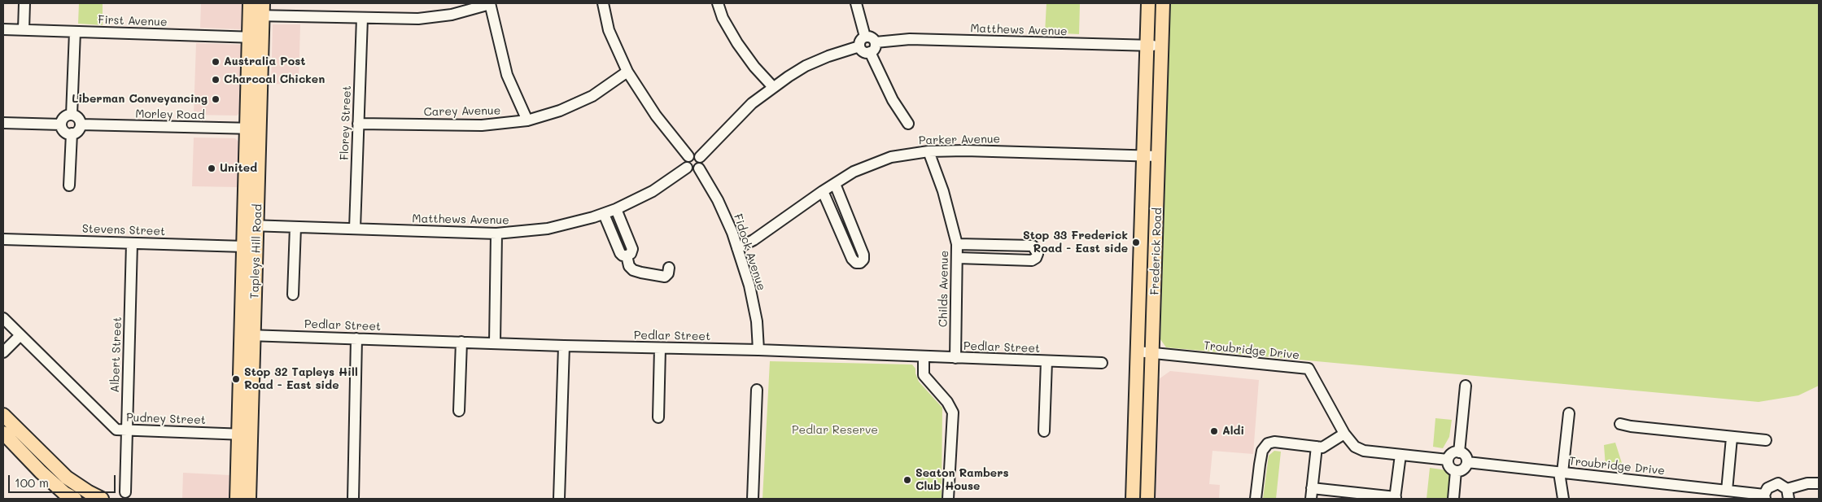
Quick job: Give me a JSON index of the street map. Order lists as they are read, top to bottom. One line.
{"streets":{"main road":["Tapleys Hill Road","Frederick Road"],"street":["First Avenue","Matthews Avenue","Carey Avenue","Morley Road","Florey Street","Parker Avenue","Stevens Street","Fidock Avenue","Childs Avenue","Pedlar Street","Troubridge Drive","Albert Street","Pudney Street"]},"crossings":[["First Avenue","Tapleys Hill Road"],["Matthews Avenue","Florey Street"],["Matthews Avenue","Tapleys Hill Road"],["Matthews Avenue","Frederick Road"],["Matthews Avenue","Fidock Avenue"],["Carey Avenue","Florey Street"],["Morley Road","Tapleys Hill Road"],["Parker Avenue","Frederick Road"],["Parker Avenue","Fidock Avenue"],["Parker Avenue","Childs Avenue"],["Stevens Street","Tapleys Hill Road"],["Stevens Street","Albert Street"],["Tapleys Hill Road","Pedlar Street"],["Tapleys Hill Road","Pudney Street"],["Frederick Road","Troubridge Drive"],["Fidock Avenue","Pedlar Street"],["Childs Avenue","Pedlar Street"],["Albert Street","Pudney Street"]],"parks":["Pedlar Reserve"],"places":["Australia Post","Charcoal Chicken","Liberman Conveyancing","United","Stop 33 Frederick Road - East side","Stop 32 Tapleys Hill Road - East side","Aldi","Seaton Rambers Club House"],"scale_bar":"100 m"}
